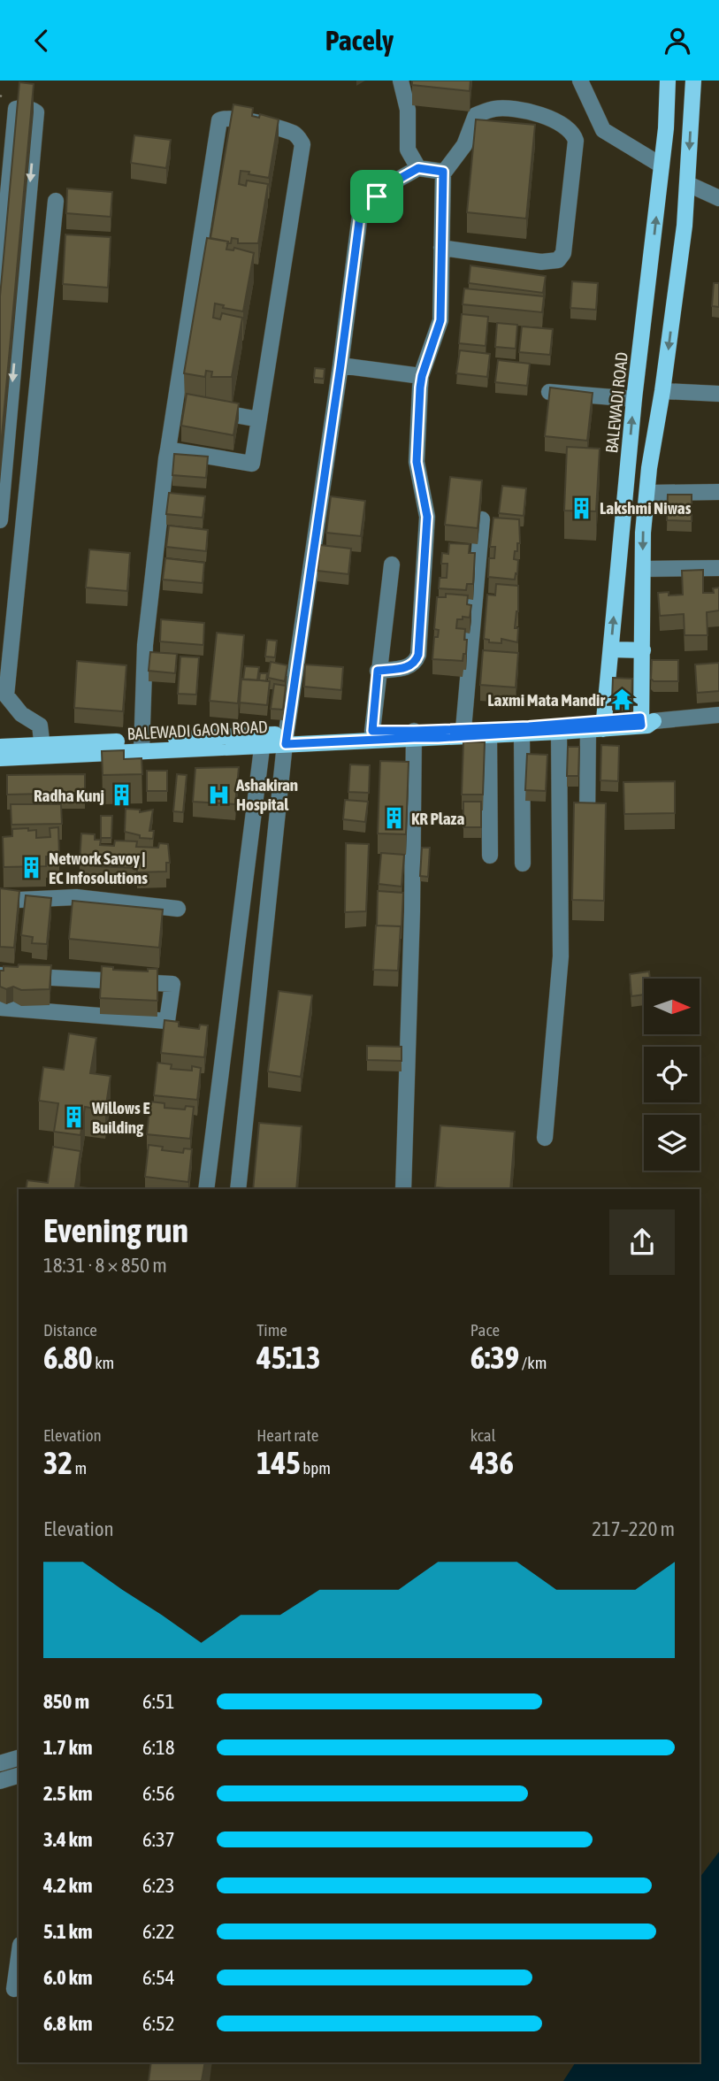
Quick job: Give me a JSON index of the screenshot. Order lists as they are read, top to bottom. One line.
{"streets":{"main road":["BALEWADI ROAD","BALEWADI GAON ROAD"]},"crossings":[["BALEWADI ROAD","BALEWADI GAON ROAD"]],"places":{"building":["Lakshmi Niwas","Radha Kunj","KR Plaza","Network Savoy | EC Infosolutions","Willows E Building"],"temple":["Laxmi Mata Mandir"],"hospital":["Ashakiran Hospital"]},"north":"right","page":{"header":"Pacely","heading":["Evening run","18:31 · 8 × 850 m"],"stats":[["Distance","6.80 km"],["Time","45:13"],["Pace","6:39 /km"],["Elevation","32 m"],["Heart rate","145 bpm"],["kcal","436"]],"chart":["Elevation","217–220 m"],"list":[{"name":"850 m","note":"6:51"},{"name":"1.7 km","note":"6:18"},{"name":"2.5 km","note":"6:56"},{"name":"3.4 km","note":"6:37"},{"name":"4.2 km","note":"6:23"},{"name":"5.1 km","note":"6:22"},{"name":"6.0 km","note":"6:54"},{"name":"6.8 km","note":"6:52"}]}}
